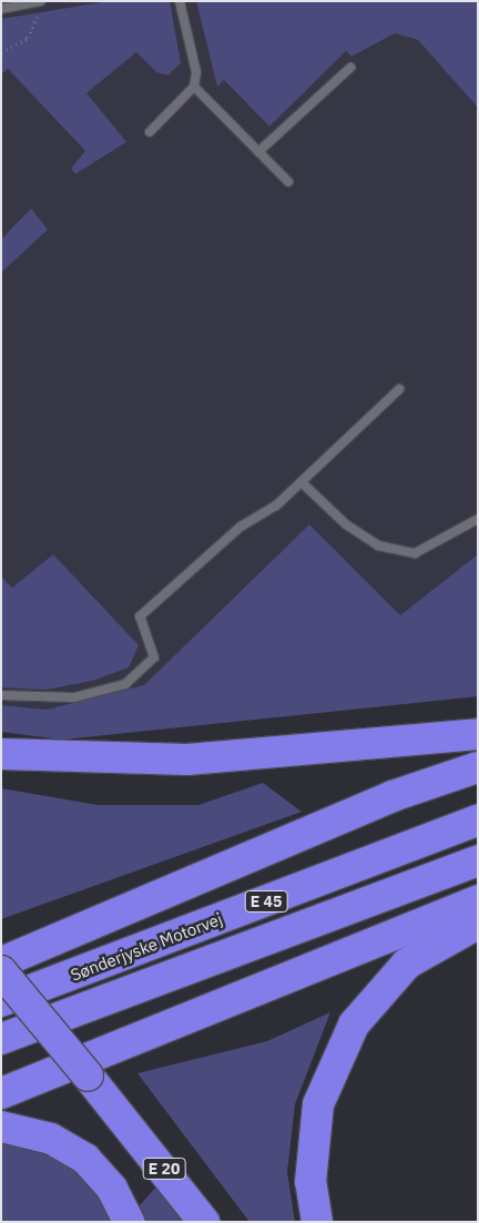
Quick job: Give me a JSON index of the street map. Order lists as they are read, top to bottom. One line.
{"streets":{"highway":["E 45","Sønderjyske Motorvej","E 20"]}}
